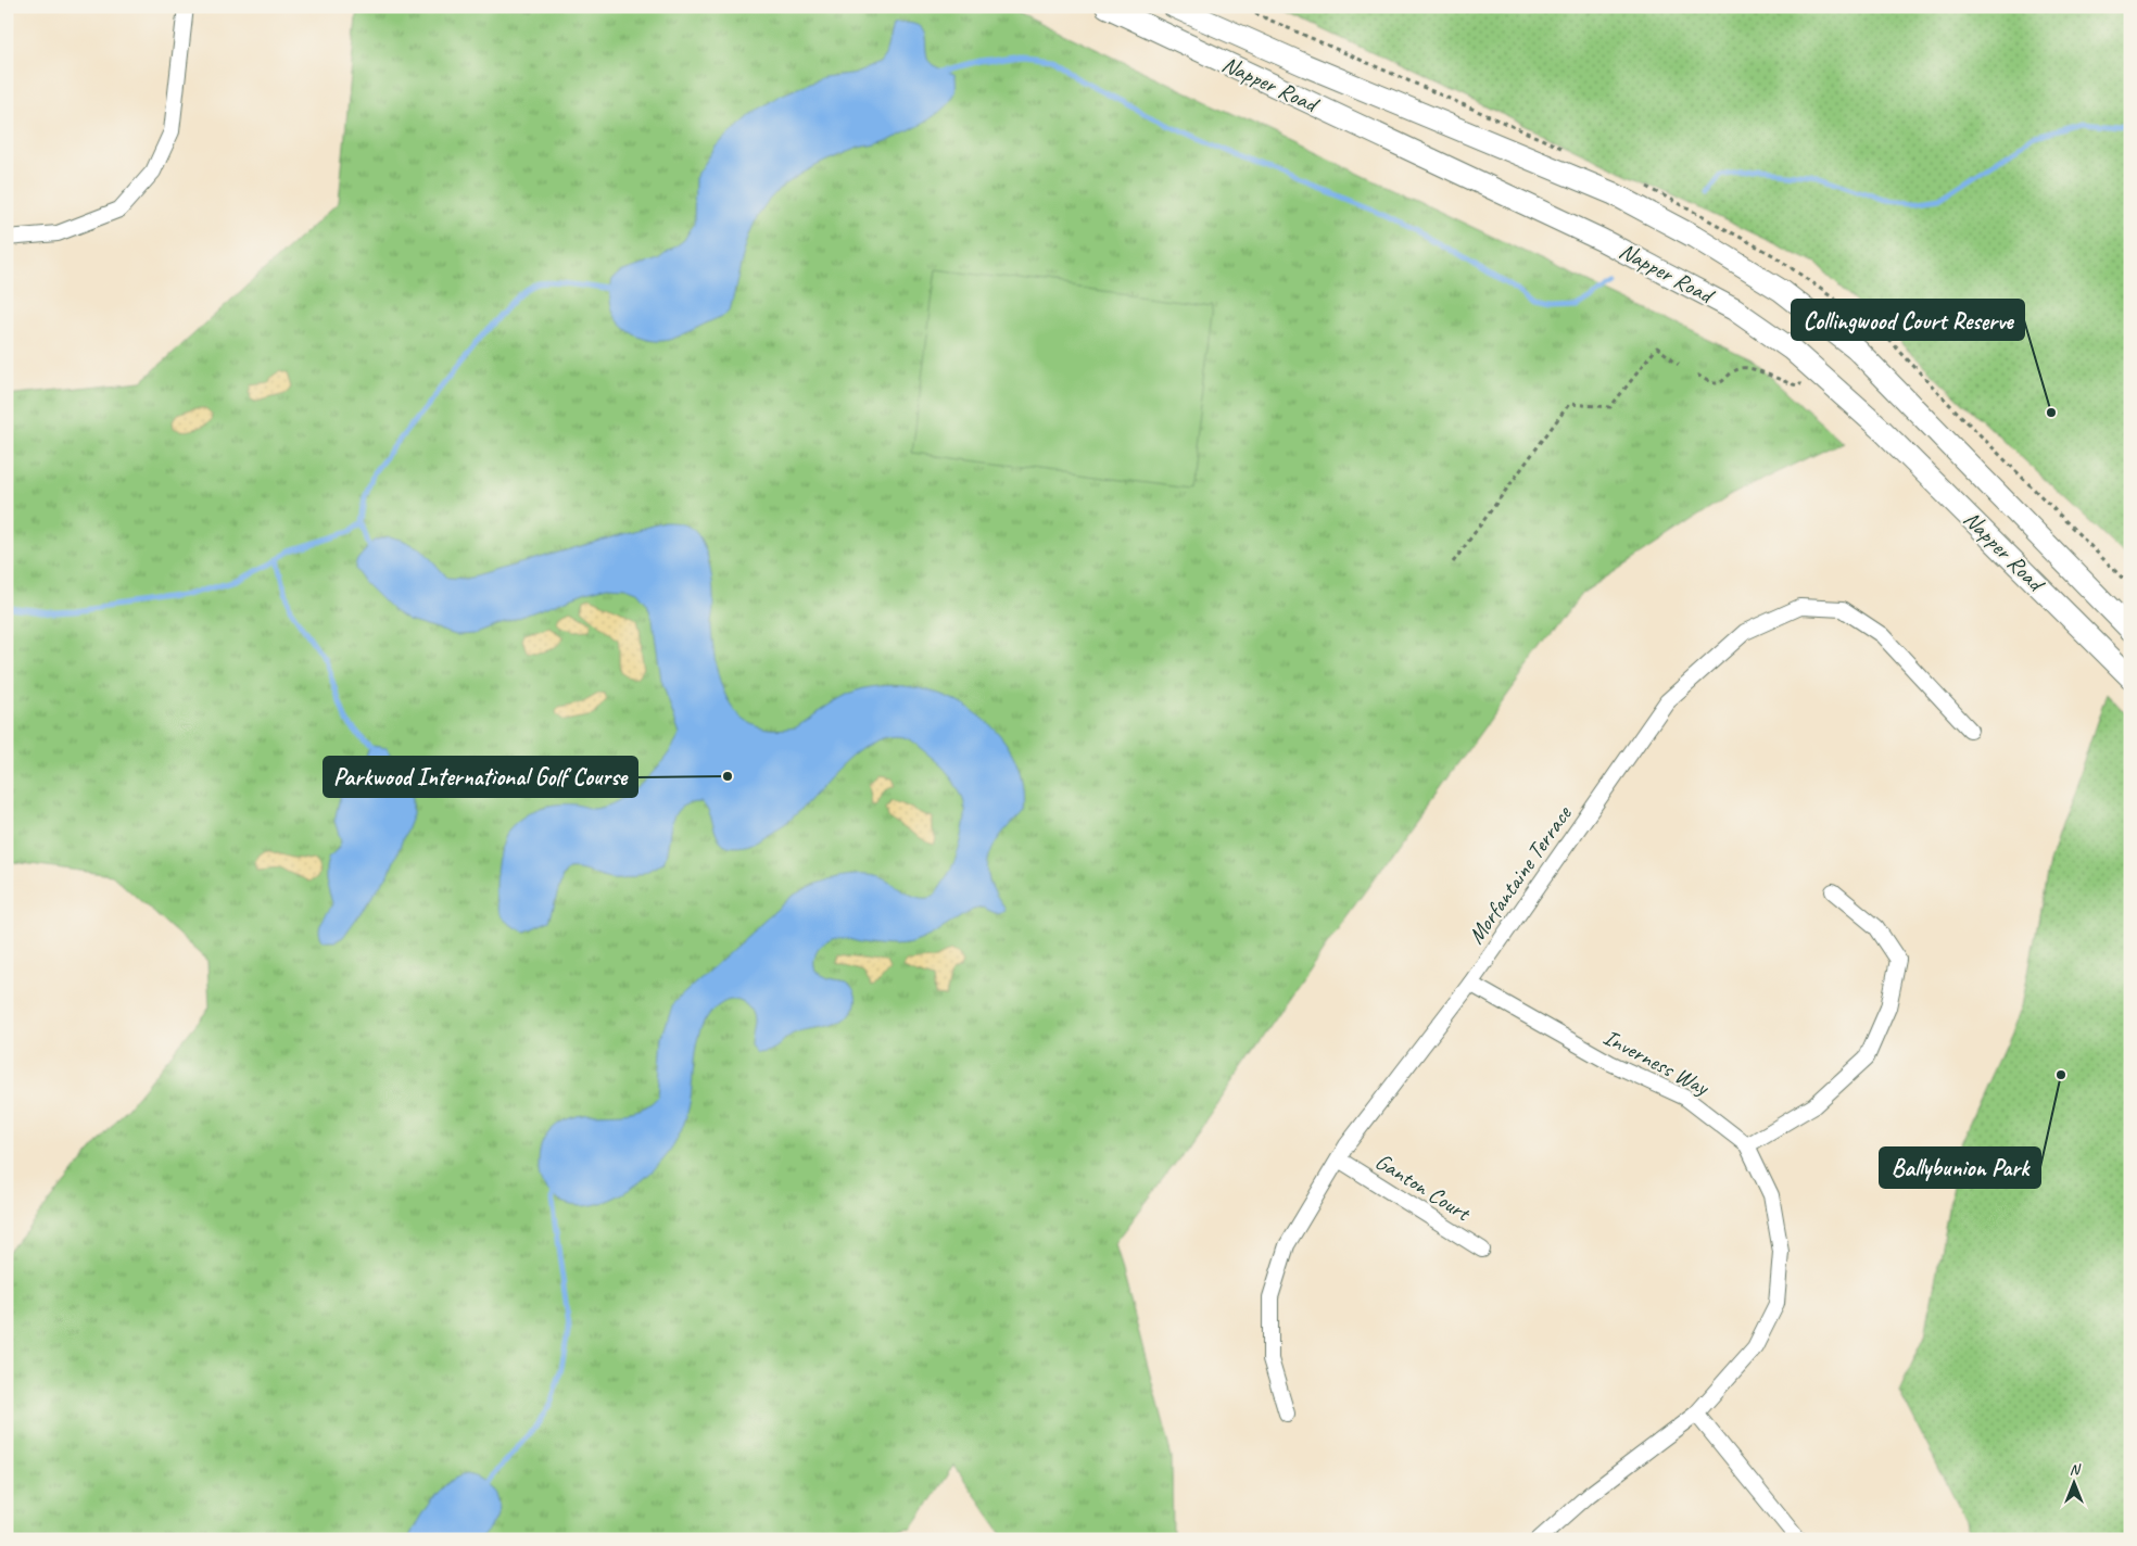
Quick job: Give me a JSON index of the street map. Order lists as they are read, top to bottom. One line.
{"streets":{"main road":["Napper Road"],"street":["Morfantaine Terrace","Inverness Way","Ganton Court"]},"crossings":[["Morfantaine Terrace","Inverness Way"],["Morfantaine Terrace","Ganton Court"]],"places":["Collingwood Court Reserve","Parkwood International Golf Course","Ballybunion Park"],"north":"top"}
